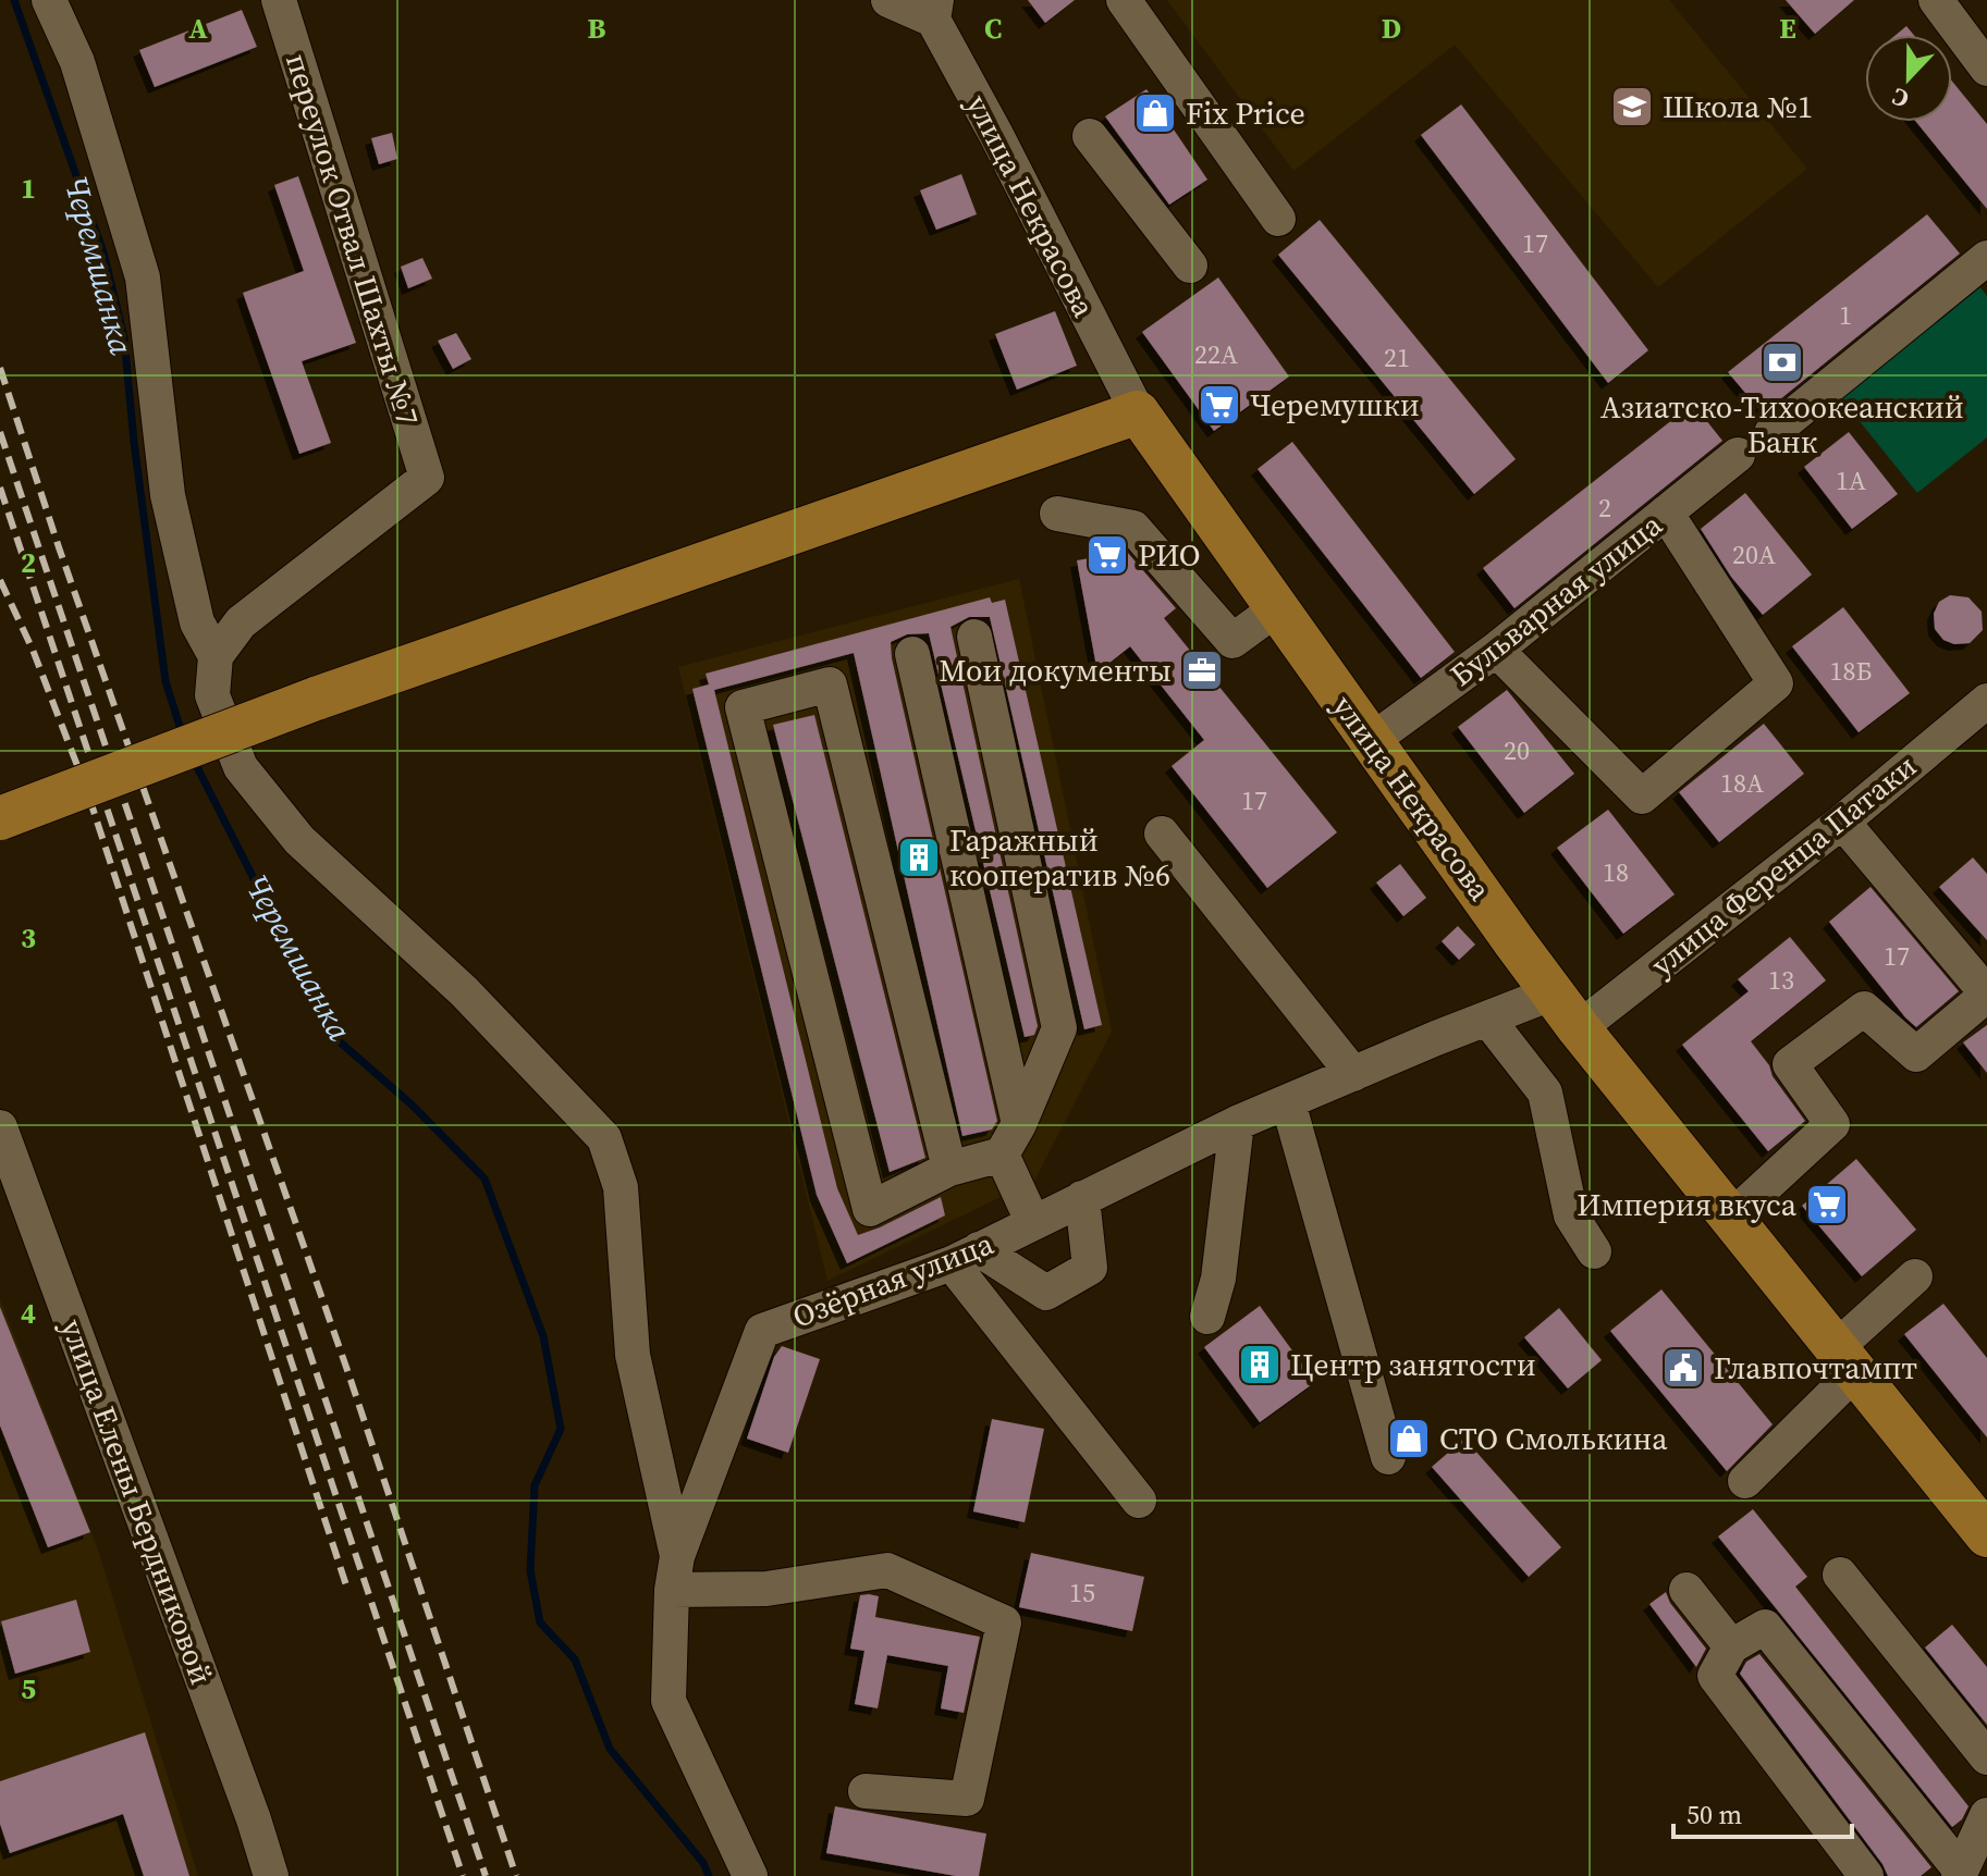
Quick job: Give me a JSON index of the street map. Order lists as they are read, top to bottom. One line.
{"streets":{"main road":["улица Некрасова"],"street":["переулок Отвал Шахты №7","Бульварная улица","улица Ференца Патаки","Озёрная улица","улица Елены Бердниковой"]},"crossings":[["улица Некрасова","Бульварная улица"],["улица Некрасова","улица Ференца Патаки"],["улица Некрасова","Озёрная улица"]],"water":["Черемшанка"],"places":{"school or university":["Школа №1"],"shop":["Fix Price","СТО Смолькина"],"bank":["Азиатско-Тихоокеанский Банк"],"supermarket":["Черемушки","РИО","Империя вкуса"],"office":["Мои документы"],"building":["Гаражный кооператив №6","Центр занятости"],"public building":["Главпочтампт"]},"house_numbers":["17","1","22А","21","1А","2","20А","18Б","20","18А","17","18","17","13","15"],"scale_bar":"50 m","north":"bottom","grid":{"columns":["A","B","C","D","E"],"rows":["1","2","3","4","5"]}}
